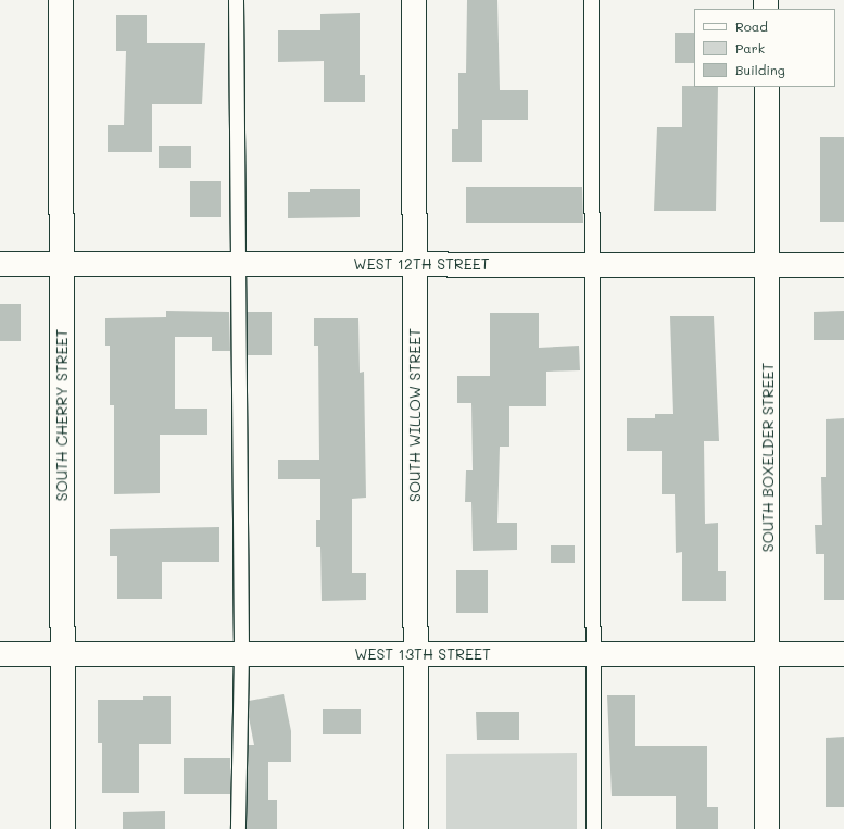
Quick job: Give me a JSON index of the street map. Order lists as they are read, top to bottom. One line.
{"streets":{"street":["WEST 12TH STREET","SOUTH CHERRY STREET","SOUTH WILLOW STREET","SOUTH BOXELDER STREET","WEST 13TH STREET"]},"crossings":[["WEST 12TH STREET","SOUTH CHERRY STREET"],["WEST 12TH STREET","SOUTH WILLOW STREET"],["WEST 12TH STREET","SOUTH BOXELDER STREET"],["SOUTH CHERRY STREET","WEST 13TH STREET"],["SOUTH WILLOW STREET","WEST 13TH STREET"],["SOUTH BOXELDER STREET","WEST 13TH STREET"]],"legend":["Road","Park","Building"]}
